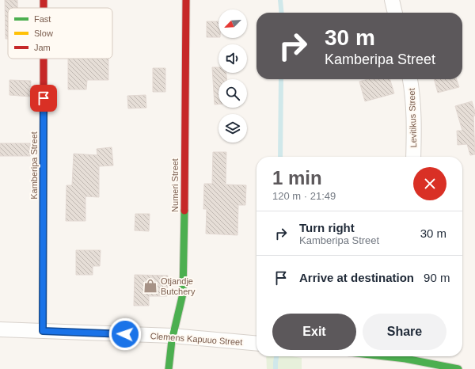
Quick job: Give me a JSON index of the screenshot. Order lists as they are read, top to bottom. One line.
{"streets":{"street":["Levitikus Street","Kamberipa Street","Numeri Street","Clemens Kapuuo Street"]},"crossings":[["Kamberipa Street","Clemens Kapuuo Street"],["Numeri Street","Clemens Kapuuo Street"]],"places":{"shop":["Otjandje Butchery"]},"legend":["Fast","Slow","Jam"],"north":"bottom left","page":{"turn":["30 m","Kamberipa Street"],"heading":["1 min","120 m · 21:49"],"list":[{"name":"Turn right","note":"Kamberipa Street","value":"30 m"},{"name":"Arrive at destination","value":"90 m"}],"buttons":["Exit","Share"]}}
